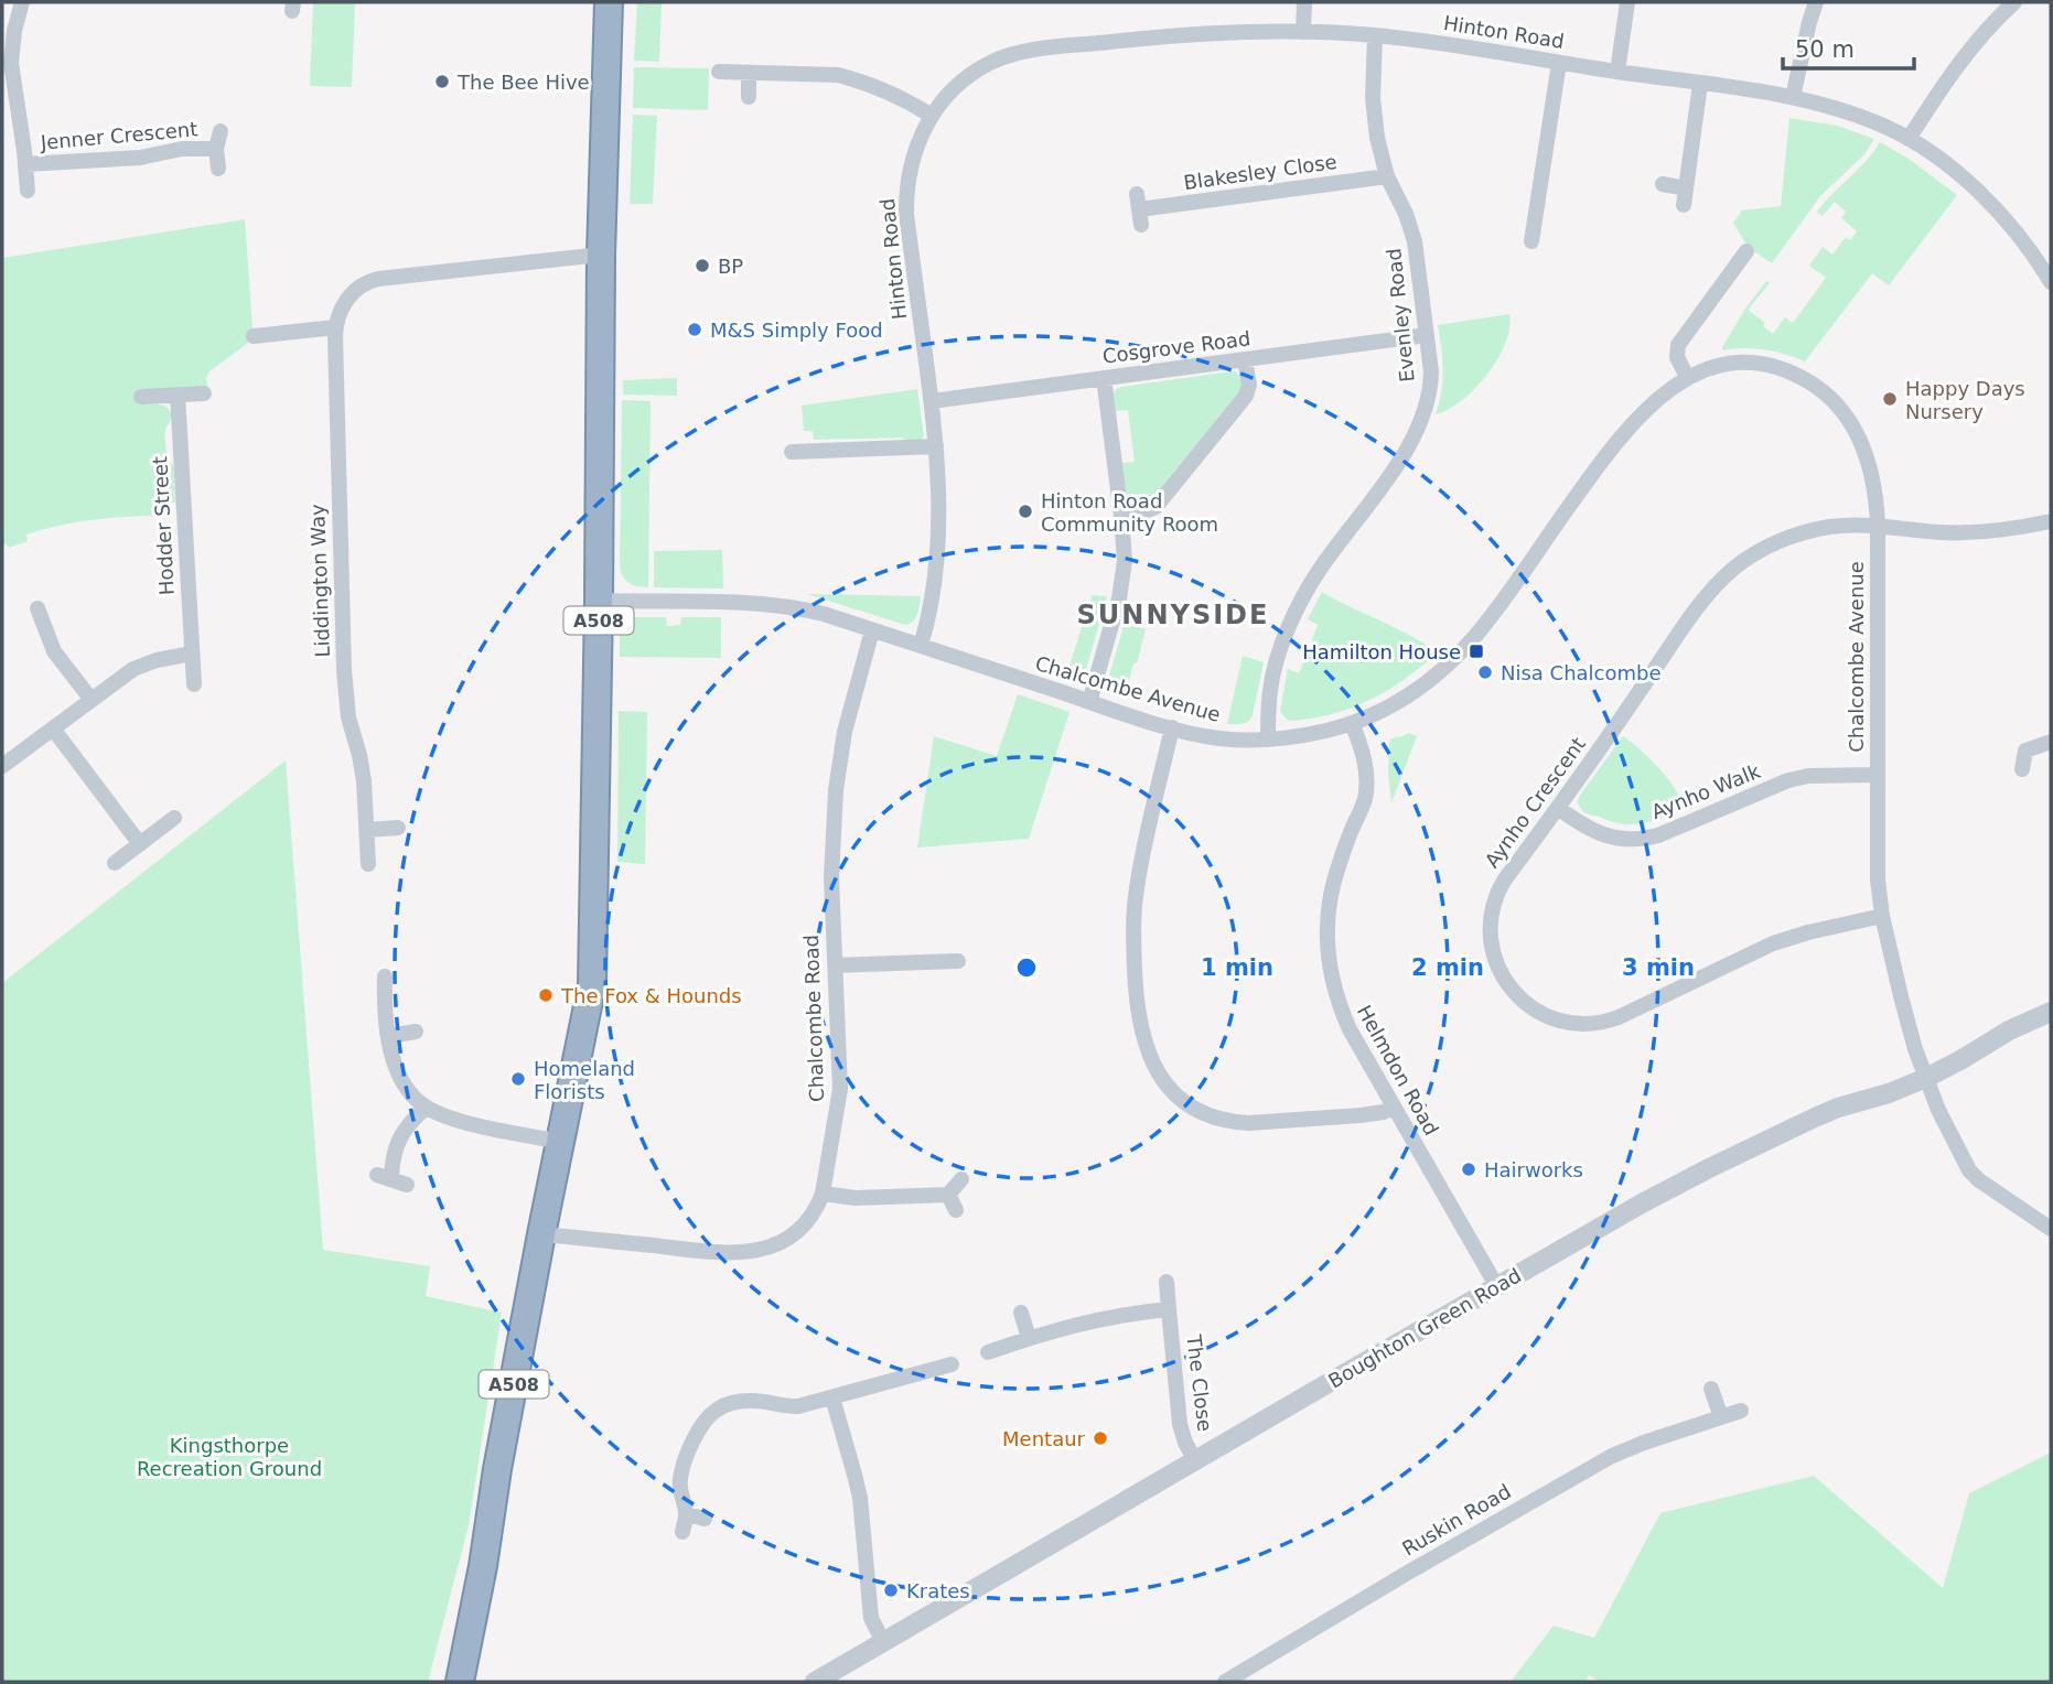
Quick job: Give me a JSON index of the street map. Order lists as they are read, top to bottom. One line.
{"streets":{"highway":["A508"],"street":["Hinton Road","Jenner Crescent","Blakesley Close","Evenley Road","Cosgrove Road","Hodder Street","Liddington Way","Chalcombe Avenue","Aynho Walk","Aynho Crescent","Chalcombe Road","Helmdon Road","Boughton Green Road","The Close","Ruskin Road"]},"crossings":[["Hinton Road","Evenley Road"],["Hinton Road","Cosgrove Road"],["Hinton Road","Chalcombe Avenue"],["Blakesley Close","Evenley Road"],["Evenley Road","Cosgrove Road"],["Evenley Road","Chalcombe Avenue"],["Liddington Way","A508"],["A508","Chalcombe Avenue"],["A508","Chalcombe Road"],["Chalcombe Avenue","Aynho Walk"],["Chalcombe Avenue","Aynho Crescent"],["Chalcombe Avenue","Chalcombe Road"],["Chalcombe Avenue","Helmdon Road"],["Chalcombe Avenue","Boughton Green Road"],["Aynho Walk","Aynho Crescent"],["Helmdon Road","Boughton Green Road"],["Boughton Green Road","The Close"]],"districts":["SUNNYSIDE"],"parks":["Kingsthorpe Recreation Ground"],"places":{"other":["The Bee Hive","BP","M&S Simply Food","Happy Days Nursery","Hinton Road Community Room","Nisa Chalcombe","The Fox & Hounds","Homeland Florists","Hairworks","Mentaur","Krates"],"transit":["Hamilton House"]},"scale_bar":"50 m","rings":["1 min","2 min","3 min"]}
